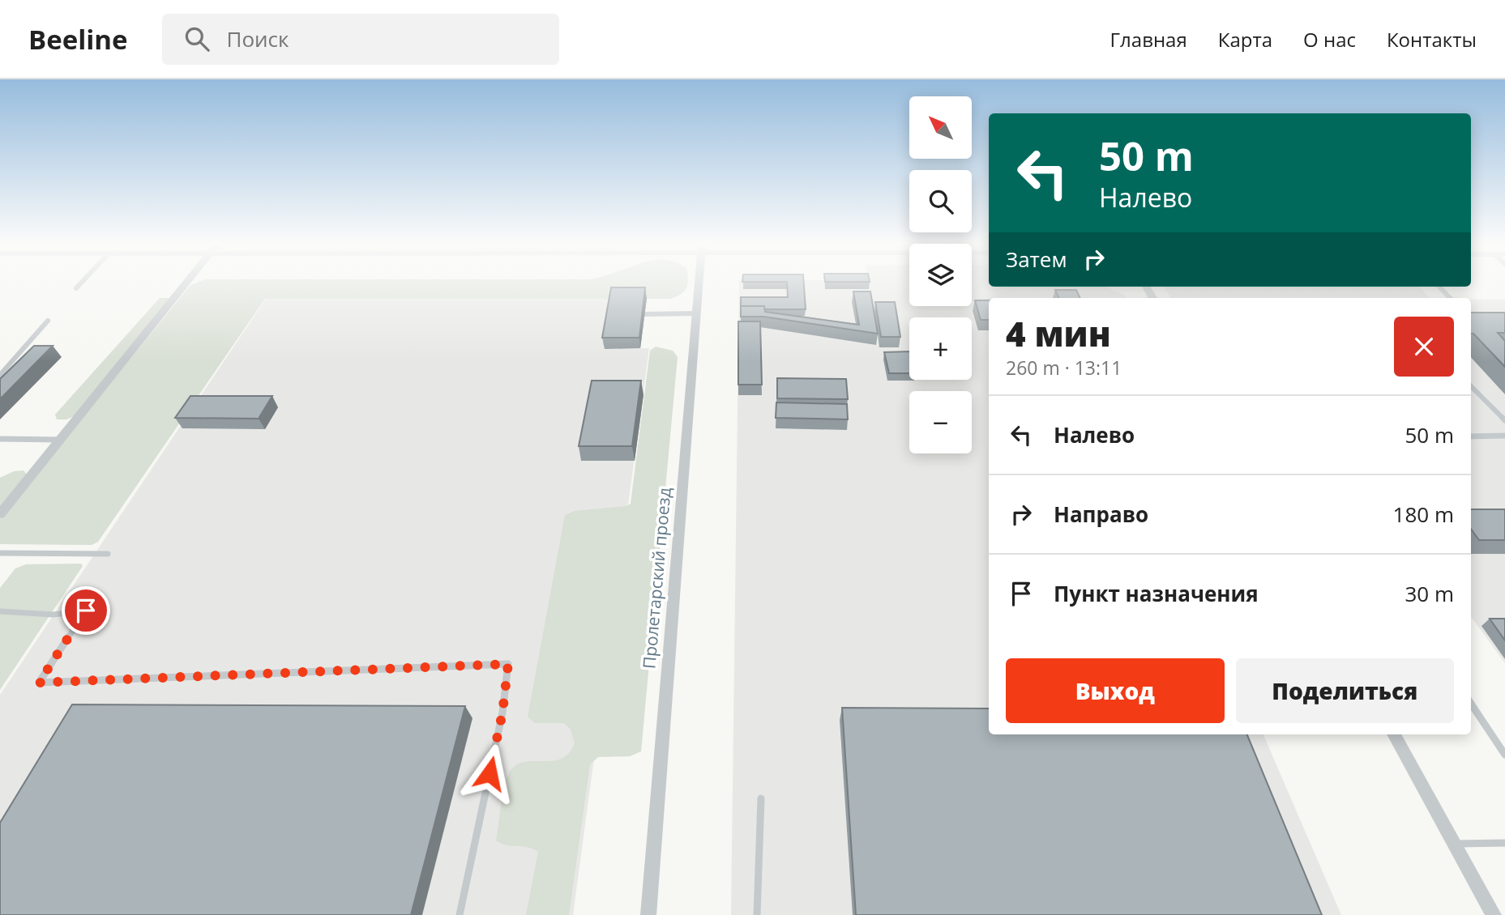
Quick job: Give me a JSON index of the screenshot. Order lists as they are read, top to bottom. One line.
{"streets":{"street":["Пролетарский проезд"]},"north":"top left","page":{"header":"Beeline","search":"Поиск","nav":["Главная","Карта","О нас","Контакты"],"map_buttons":["+","−"],"turn":["50 m","Налево"],"then":"Затем","heading":["4 мин","260 m · 13:11"],"list":[{"name":"Налево","value":"50 m"},{"name":"Направо","value":"180 m"},{"name":"Пункт назначения","value":"30 m"}],"buttons":["Выход","Поделиться"]}}
